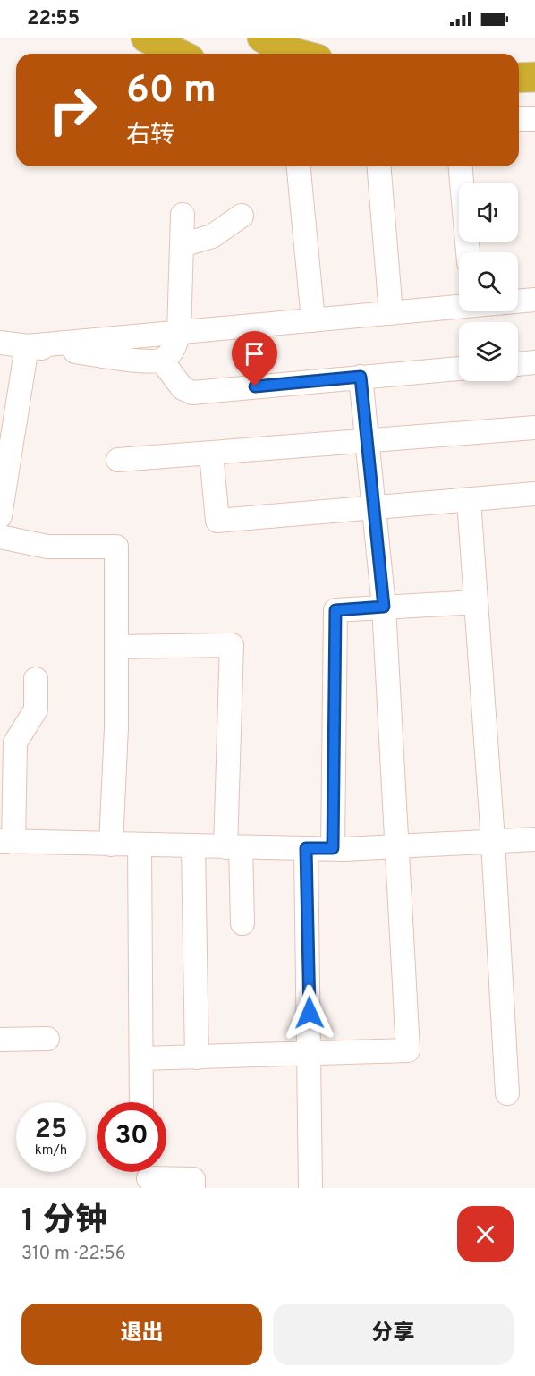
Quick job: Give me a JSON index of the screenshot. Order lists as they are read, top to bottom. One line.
{"page":{"status":"22:55","turn":["60 m","右转"],"speed":"25 km/h","limit":"30","heading":["1 分钟","310 m · 22:56"],"buttons":["退出","分享"]}}
